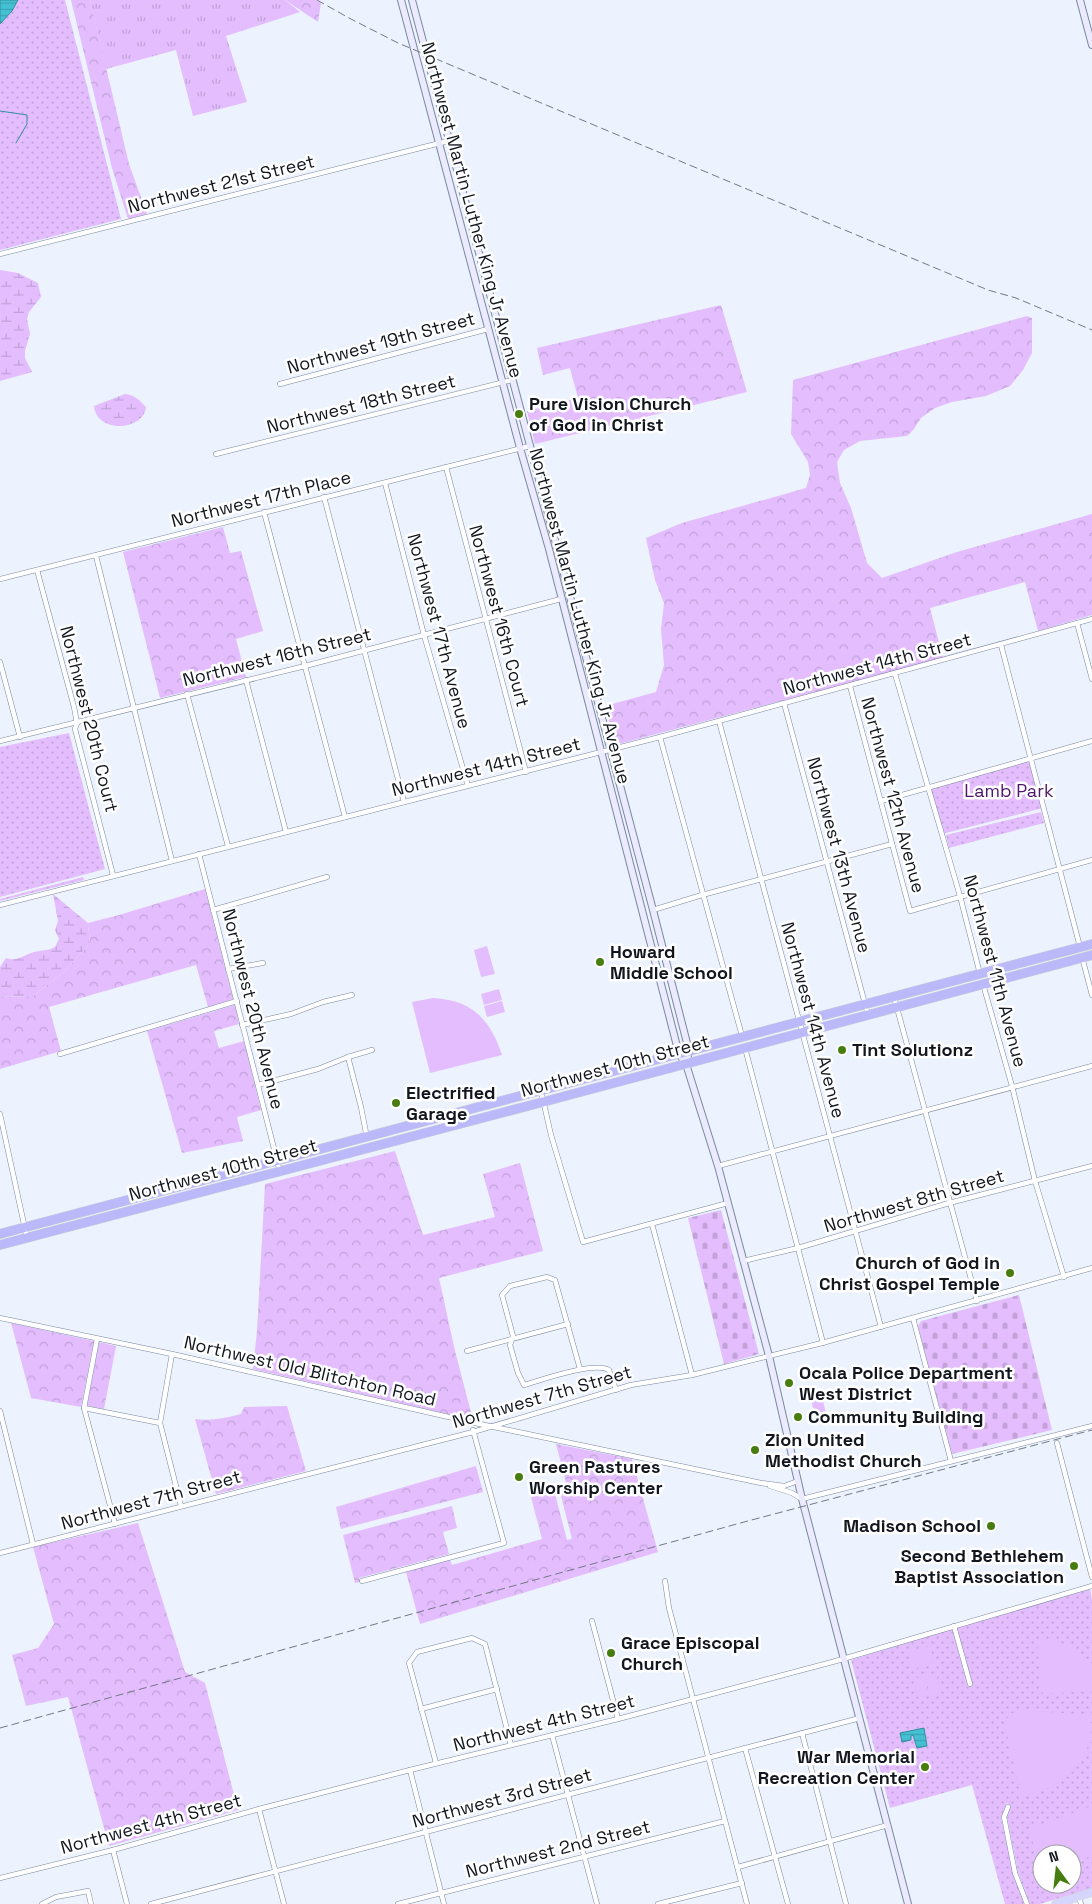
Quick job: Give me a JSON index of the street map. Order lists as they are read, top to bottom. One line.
{"streets":{"highway":["Northwest 10th Street"],"main road":["Northwest Martin Luther King Jr Avenue"],"street":["Northwest 21st Street","Northwest 19th Street","Northwest 18th Street","Northwest 17th Place","Northwest 16th Court","Northwest 17th Avenue","Northwest 16th Street","Northwest 14th Street","Northwest 20th Court","Northwest 12th Avenue","Northwest 13th Avenue","Northwest 11th Avenue","Northwest 20th Avenue","Northwest 14th Avenue","Northwest 8th Street","Northwest Old Blitchton Road","Northwest 7th Street","Northwest 4th Street","Northwest 3rd Street","Northwest 2nd Street"]},"crossings":[["Northwest 21st Street","Northwest Martin Luther King Jr Avenue"],["Northwest Martin Luther King Jr Avenue","Northwest 19th Street"],["Northwest Martin Luther King Jr Avenue","Northwest 18th Street"],["Northwest Martin Luther King Jr Avenue","Northwest 17th Place"],["Northwest Martin Luther King Jr Avenue","Northwest 16th Street"],["Northwest Martin Luther King Jr Avenue","Northwest 14th Street"],["Northwest Martin Luther King Jr Avenue","Northwest 10th Street"],["Northwest Martin Luther King Jr Avenue","Northwest 8th Street"],["Northwest Martin Luther King Jr Avenue","Northwest Old Blitchton Road"],["Northwest Martin Luther King Jr Avenue","Northwest 7th Street"],["Northwest Martin Luther King Jr Avenue","Northwest 4th Street"],["Northwest Martin Luther King Jr Avenue","Northwest 3rd Street"],["Northwest 17th Place","Northwest 16th Court"],["Northwest 17th Place","Northwest 17th Avenue"],["Northwest 17th Place","Northwest 20th Court"],["Northwest 16th Court","Northwest 16th Street"],["Northwest 16th Court","Northwest 14th Street"],["Northwest 17th Avenue","Northwest 16th Street"],["Northwest 17th Avenue","Northwest 14th Street"],["Northwest 16th Street","Northwest 20th Court"],["Northwest 14th Street","Northwest 20th Court"],["Northwest 14th Street","Northwest 12th Avenue"],["Northwest 14th Street","Northwest 13th Avenue"],["Northwest 14th Street","Northwest 11th Avenue"],["Northwest 14th Street","Northwest 20th Avenue"],["Northwest 14th Street","Northwest 14th Avenue"],["Northwest 12th Avenue","Northwest 11th Avenue"],["Northwest 13th Avenue","Northwest 10th Street"],["Northwest 11th Avenue","Northwest 10th Street"],["Northwest 11th Avenue","Northwest 8th Street"],["Northwest 11th Avenue","Northwest 7th Street"],["Northwest 20th Avenue","Northwest 10th Street"],["Northwest 14th Avenue","Northwest 10th Street"],["Northwest 14th Avenue","Northwest 8th Street"],["Northwest 14th Avenue","Northwest 7th Street"],["Northwest Old Blitchton Road","Northwest 7th Street"]],"parks":["Lamb Park"],"places":["Pure Vision Church of God in Christ","Howard Middle School","Tint Solutionz","Electrified Garage","Church of God in Christ Gospel Temple","Ocala Police Department West District","Community Building","Zion United Methodist Church","Green Pastures Worship Center","Madison School","Second Bethlehem Baptist Association","Grace Episcopal Church","War Memorial Recreation Center"],"north":"top"}
